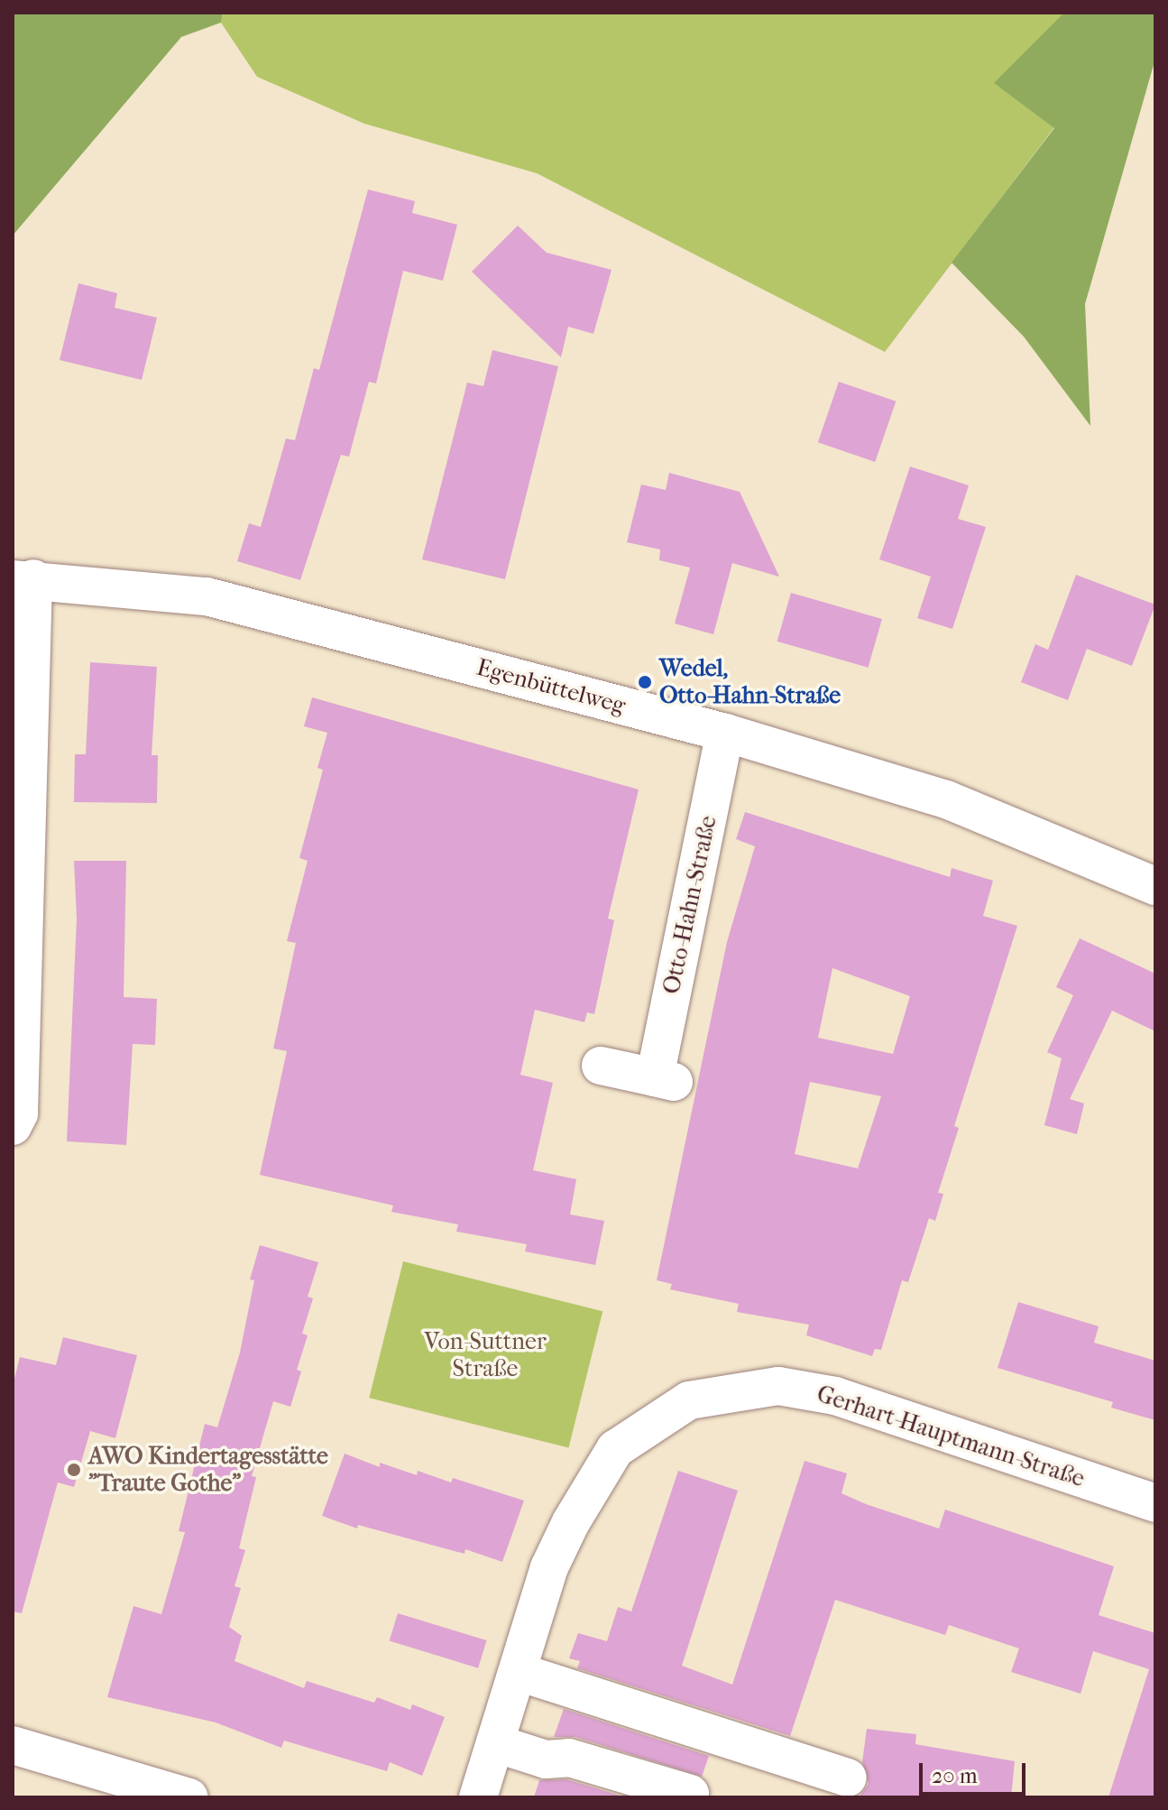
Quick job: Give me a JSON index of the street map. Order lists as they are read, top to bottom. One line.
{"streets":{"street":["Egenbüttelweg","Otto-Hahn-Straße","Gerhart-Hauptmann-Straße"]},"crossings":[["Egenbüttelweg","Otto-Hahn-Straße"]],"parks":["Von-Suttner Straße"],"places":["Wedel, Otto-Hahn-Straße","AWO Kindertagesstätte \"Traute Gothe\""],"scale_bar":"20 m"}
